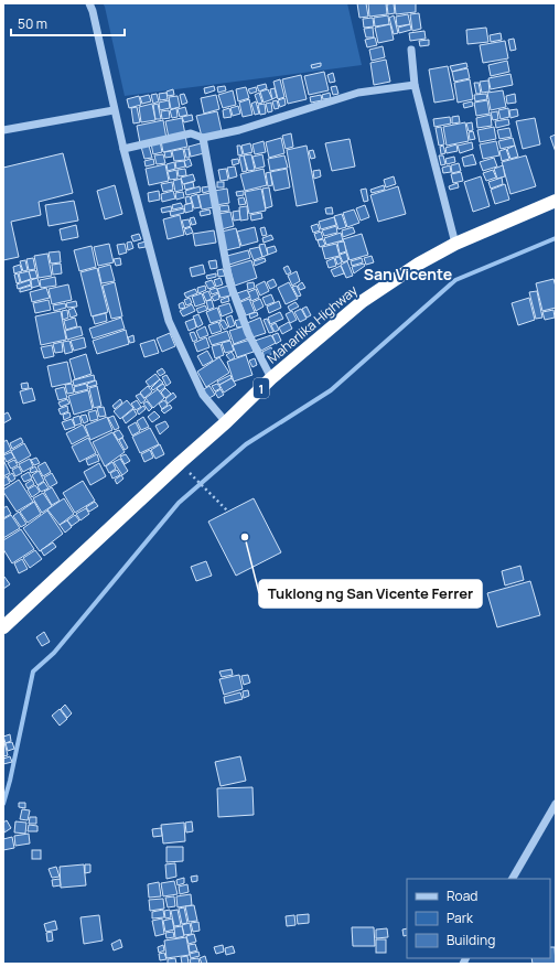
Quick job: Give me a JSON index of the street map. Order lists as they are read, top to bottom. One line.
{"streets":{"highway":["Maharlika Highway","1"]},"districts":["San Vicente"],"places":["Tuklong ng San Vicente Ferrer"],"legend":["Road","Park","Building"],"scale_bar":"50 m"}
